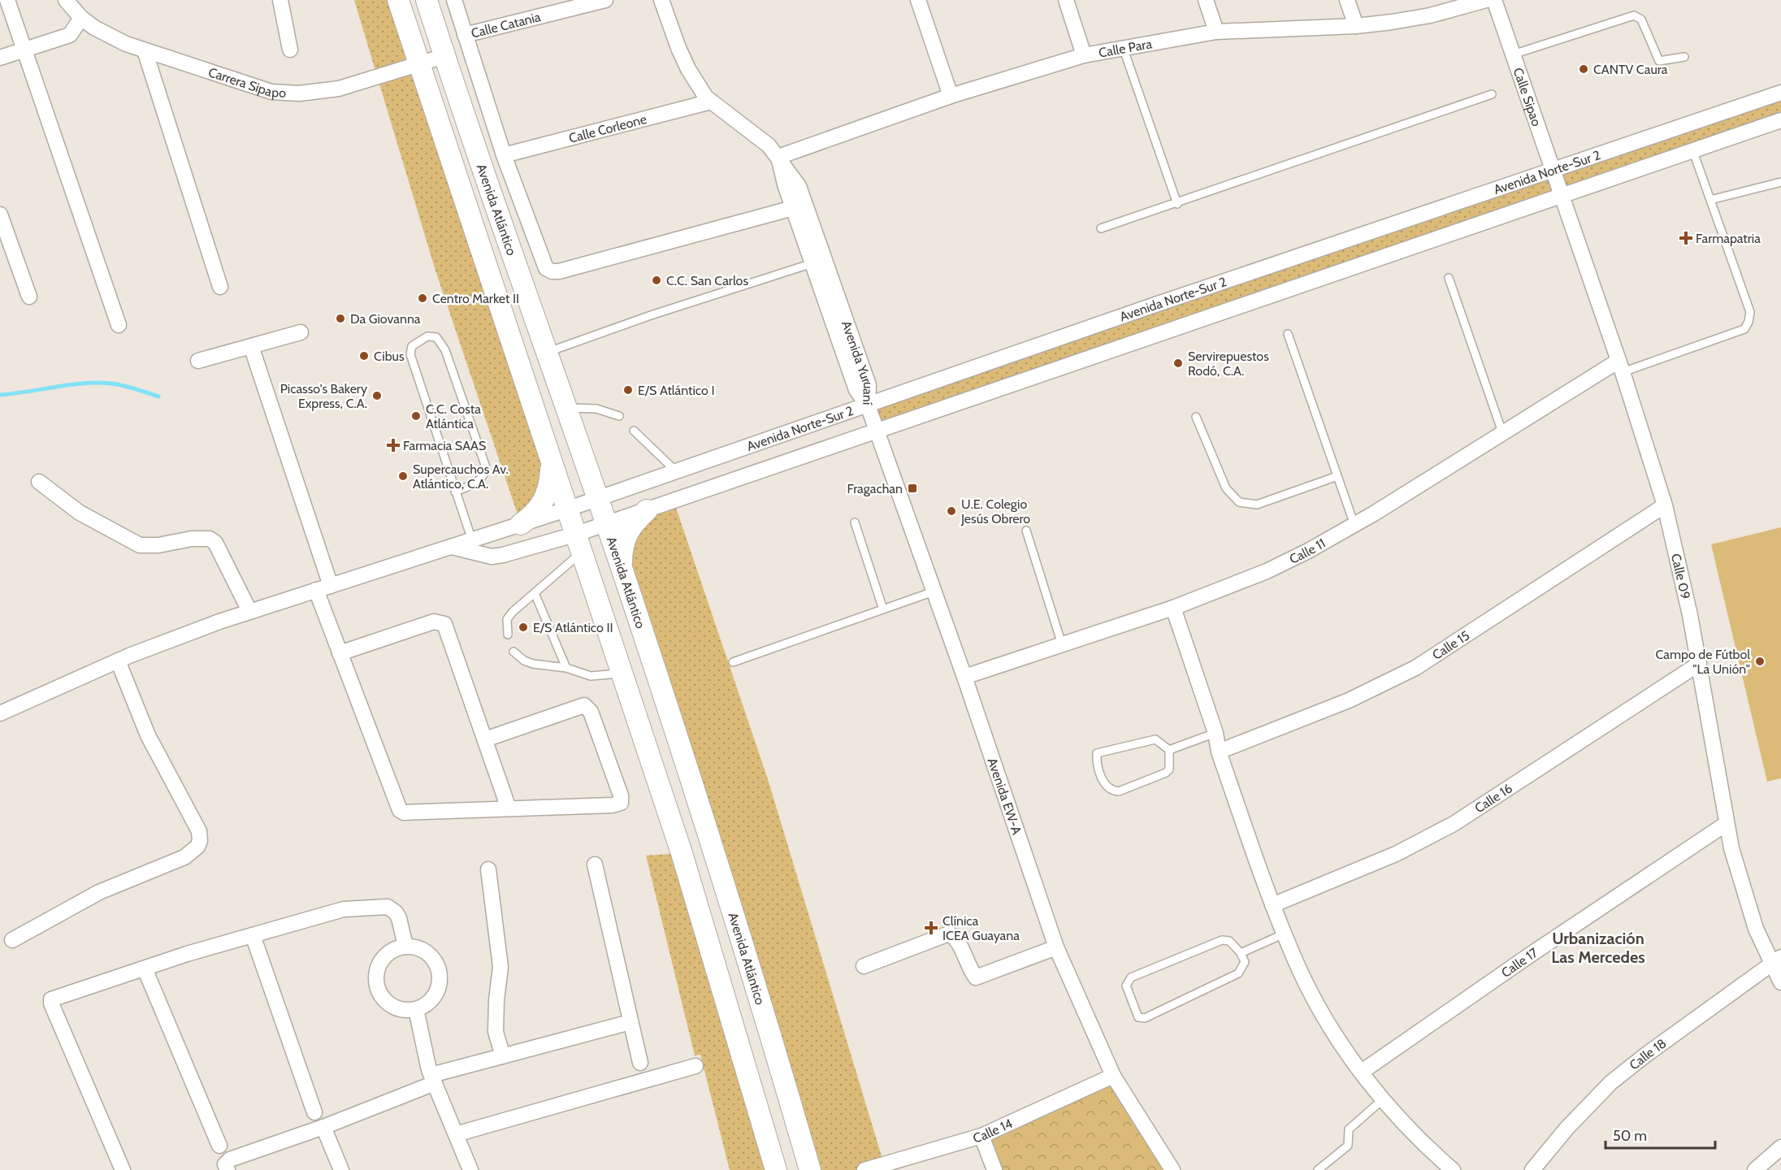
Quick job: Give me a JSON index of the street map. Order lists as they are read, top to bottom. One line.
{"streets":{"main road":["Avenida Atlántico"],"street":["Calle Catania","Calle Para","Carrera Sipapo","Calle Sipao","Calle Corleone","Avenida Norte-Sur 2","Avenida Yuruaní","Calle 11","Calle 09","Calle 15","Avenida EW-A","Calle 16","Calle 17","Calle 18","Calle 14"]},"crossings":[["Calle Para","Avenida Yuruaní"],["Carrera Sipapo","Avenida Atlántico"],["Calle Sipao","Avenida Norte-Sur 2"],["Calle Sipao","Calle 09"],["Calle Corleone","Avenida Yuruaní"],["Avenida Norte-Sur 2","Avenida Atlántico"],["Avenida Norte-Sur 2","Avenida Yuruaní"],["Avenida Norte-Sur 2","Calle 09"],["Avenida Norte-Sur 2","Avenida EW-A"],["Avenida Yuruaní","Avenida EW-A"],["Calle 11","Calle 09"],["Calle 11","Avenida EW-A"],["Calle 09","Calle 15"],["Calle 09","Calle 16"],["Calle 09","Calle 17"],["Calle 09","Calle 18"],["Avenida EW-A","Calle 14"]],"districts":["Urbanización Las Mercedes"],"places":{"other":["CANTV Caura","C.C. San Carlos","Centro Market II","Da Giovanna","Cibus","Servirepuestos Rodó, C.A.","E/S Atlántico I","Picasso's Bakery Express, C.A.","C.C. Costa Atlántica","Supercauchos Av. Atlántico, C.A.","U.E. Colegio Jesús Obrero","E/S Atlántico II","Campo de Fútbol \"La Unión\""],"health":["Farmapatria","Farmacia SAAS","Clínica ICEA Guayana"],"transit":["Fragachan"]},"scale_bar":"50 m"}
